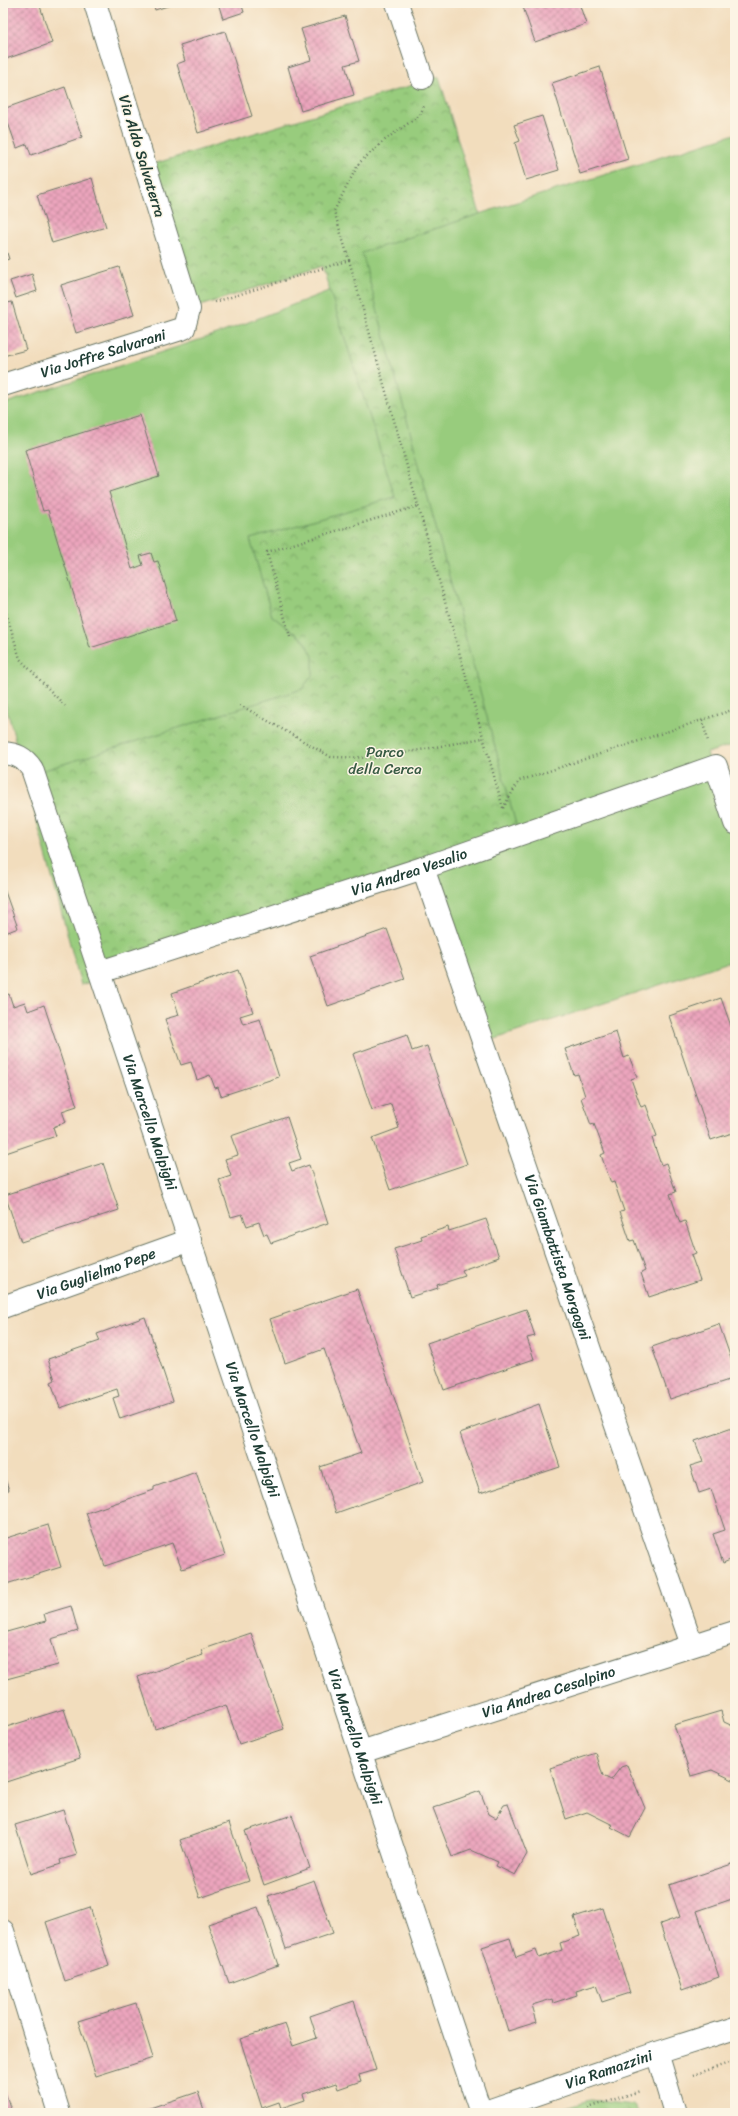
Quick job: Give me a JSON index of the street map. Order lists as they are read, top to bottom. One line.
{"streets":{"street":["Via Aldo Salvaterra","Via Joffre Salvarani","Via Andrea Vesalio","Via Marcello Malpighi","Via Giambattista Morgagni","Via Guglielmo Pepe","Via Andrea Cesalpino","Via Ramazzini"]},"crossings":[["Via Aldo Salvaterra","Via Joffre Salvarani"],["Via Andrea Vesalio","Via Marcello Malpighi"],["Via Andrea Vesalio","Via Giambattista Morgagni"],["Via Marcello Malpighi","Via Guglielmo Pepe"],["Via Marcello Malpighi","Via Andrea Cesalpino"],["Via Marcello Malpighi","Via Ramazzini"],["Via Giambattista Morgagni","Via Andrea Cesalpino"]],"parks":["Parco della Cerca"]}
